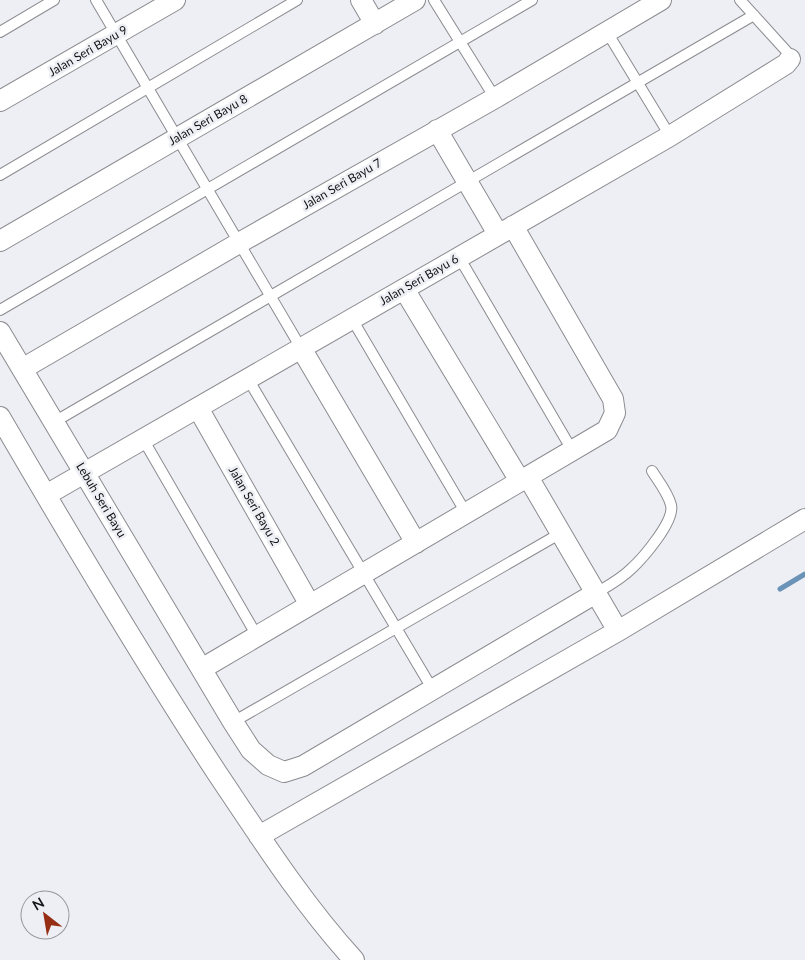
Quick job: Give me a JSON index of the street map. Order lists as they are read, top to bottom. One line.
{"streets":{"street":["Jalan Seri Bayu 9","Jalan Seri Bayu 8","Jalan Seri Bayu 7","Jalan Seri Bayu 6","Lebuh Seri Bayu","Jalan Seri Bayu 2"]},"crossings":[["Jalan Seri Bayu 7","Lebuh Seri Bayu"],["Jalan Seri Bayu 6","Lebuh Seri Bayu"],["Jalan Seri Bayu 6","Jalan Seri Bayu 2"]],"north":"top left"}
